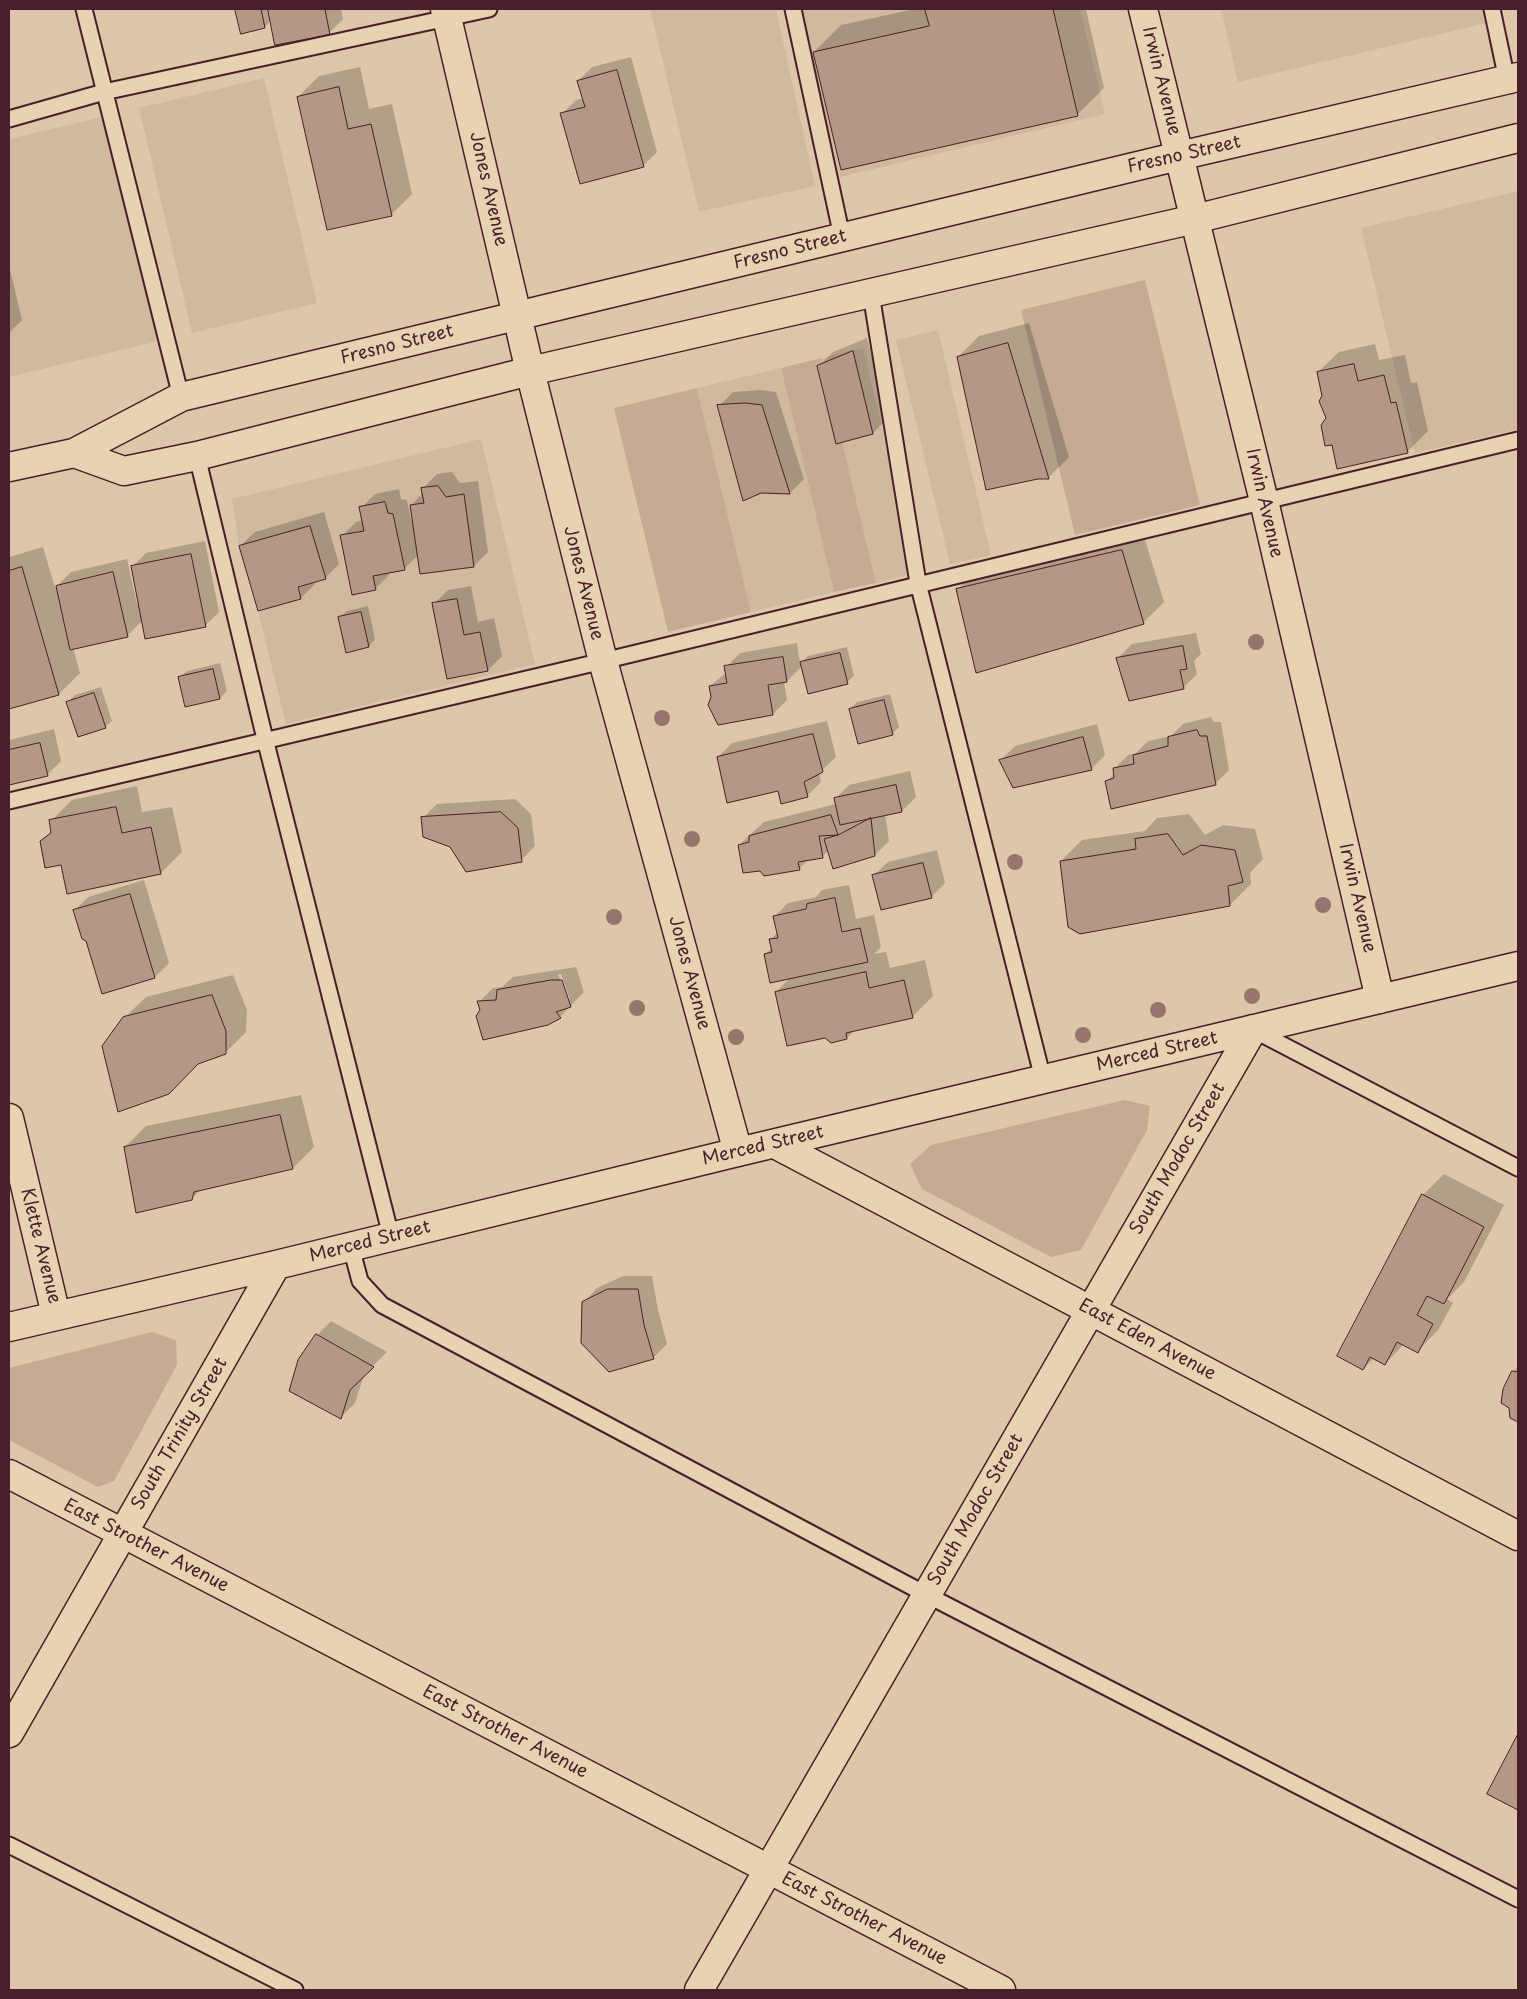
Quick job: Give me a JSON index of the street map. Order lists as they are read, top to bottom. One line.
{"streets":{"street":["Irwin Avenue","Fresno Street","Jones Avenue","Merced Street","South Modoc Street","Klette Avenue","East Eden Avenue","South Trinity Street","East Strother Avenue"]},"crossings":[["Irwin Avenue","Fresno Street"],["Irwin Avenue","Merced Street"],["Fresno Street","Jones Avenue"],["Jones Avenue","Merced Street"],["Merced Street","South Modoc Street"],["Merced Street","Klette Avenue"],["Merced Street","East Eden Avenue"],["Merced Street","South Trinity Street"],["South Modoc Street","East Eden Avenue"],["South Modoc Street","East Strother Avenue"],["South Trinity Street","East Strother Avenue"]]}
